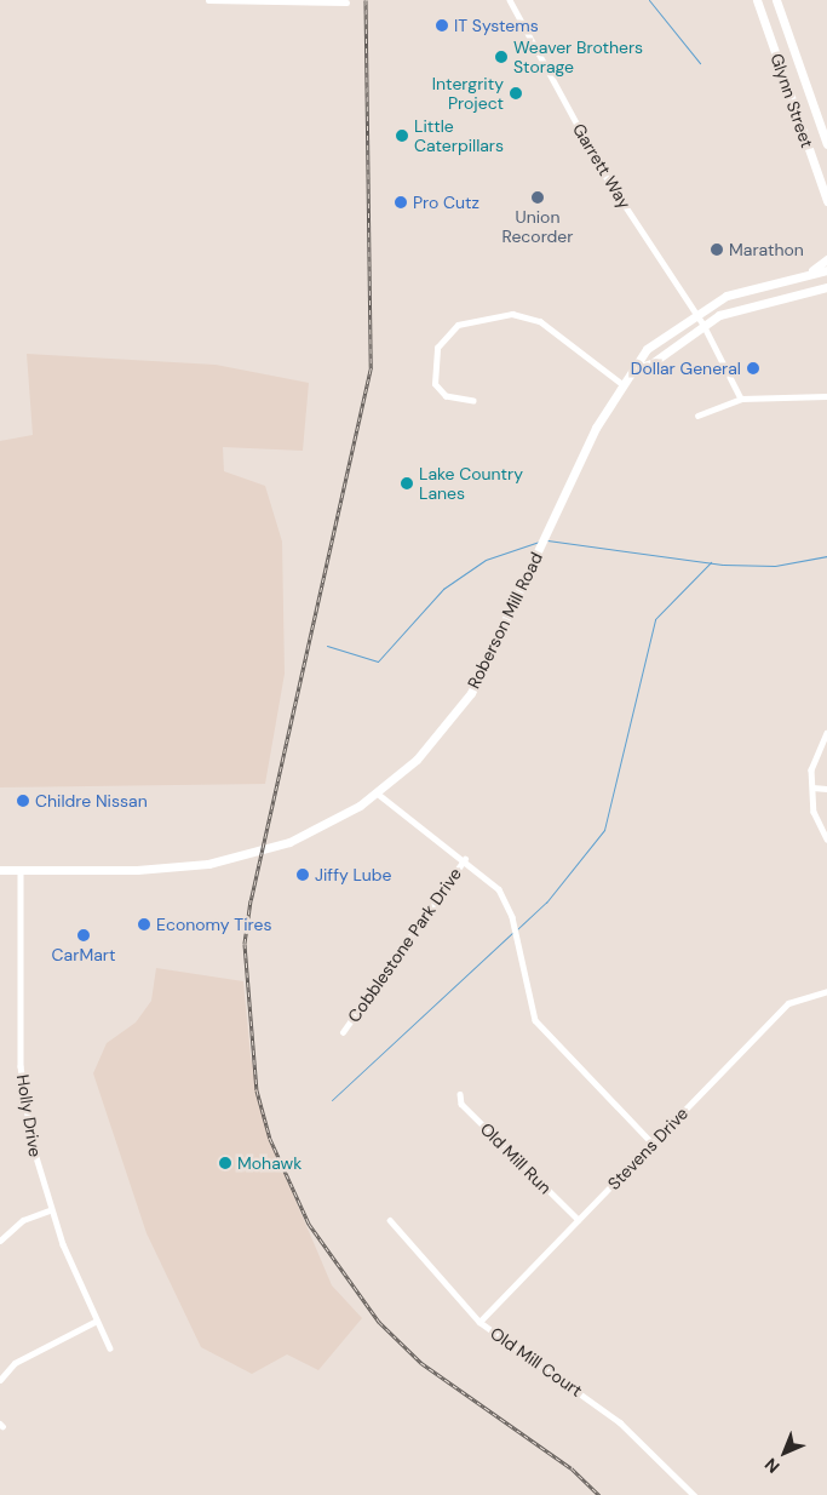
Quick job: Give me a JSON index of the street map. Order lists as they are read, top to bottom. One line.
{"streets":{"main road":["Glynn Street","Roberson Mill Road"],"street":["Garrett Way","Cobblestone Park Drive","Holly Drive","Stevens Drive","Old Mill Run","Old Mill Court"]},"crossings":[["Garrett Way","Roberson Mill Road"],["Roberson Mill Road","Holly Drive"],["Stevens Drive","Old Mill Run"],["Stevens Drive","Old Mill Court"]],"places":["IT Systems","Weaver Brothers Storage","Intergrity Project","Little Caterpillars","Union Recorder","Pro Cutz","Marathon","Dollar General","Lake Country Lanes","Childre Nissan","Jiffy Lube","Economy Tires","CarMart","Mohawk"],"north":"bottom left"}
